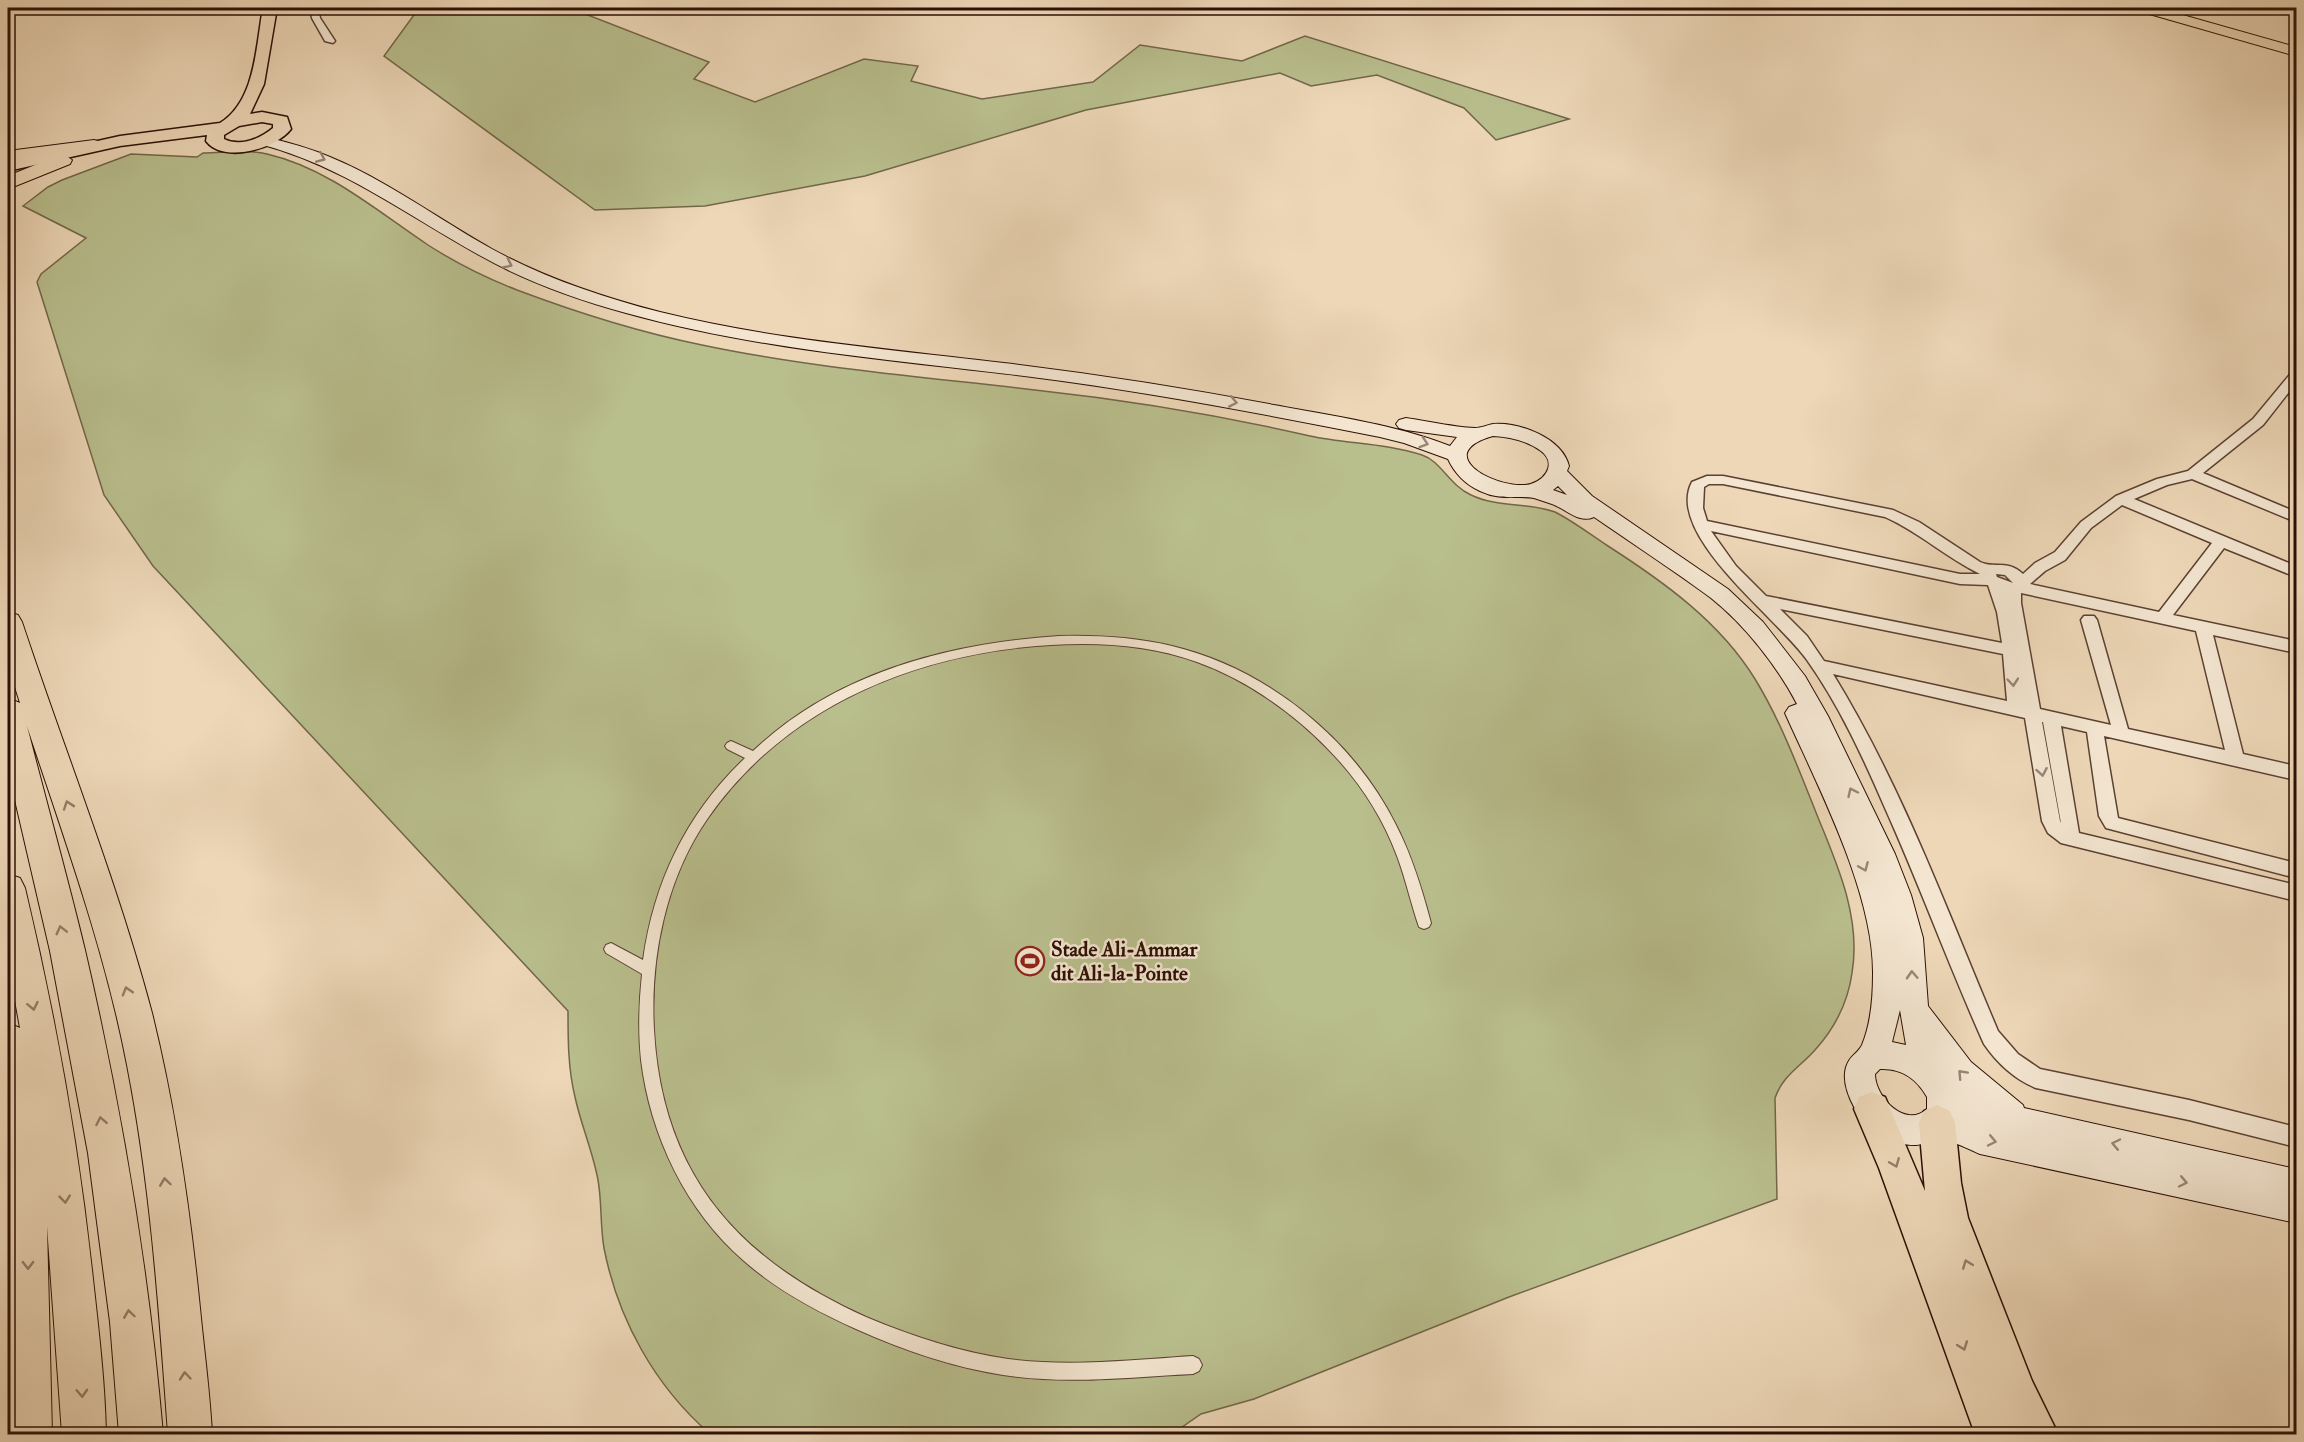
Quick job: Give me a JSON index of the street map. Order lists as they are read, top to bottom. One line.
{"places":{"sports":["Stade Ali-Ammar dit Ali-la-Pointe"]}}
